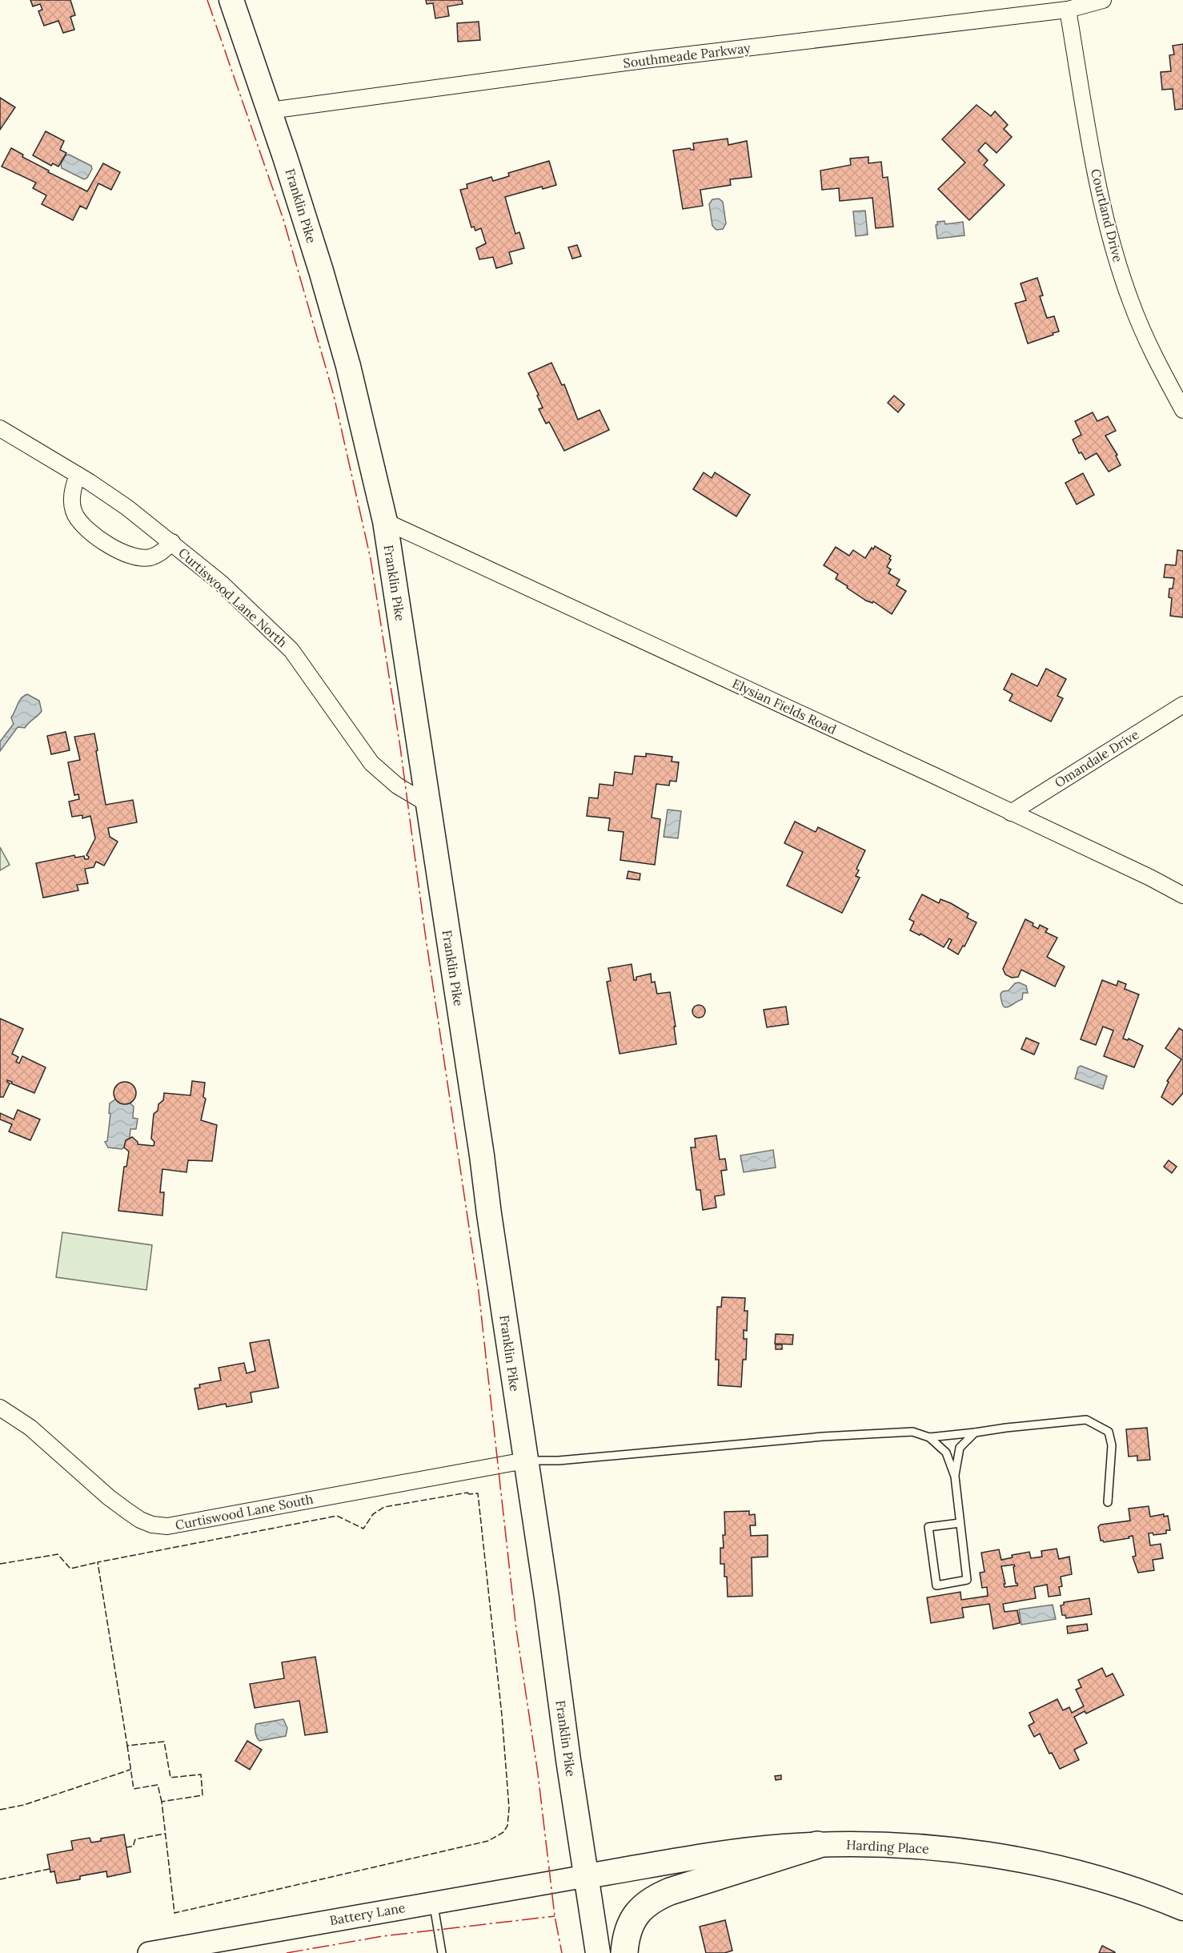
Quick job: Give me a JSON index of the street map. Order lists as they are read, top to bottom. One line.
{"streets":{"main road":["Franklin Pike","Harding Place","Battery Lane"],"street":["Southmeade Parkway","Courtland Drive","Curtiswood Lane North","Elysian Fields Road","Omandale Drive","Curtiswood Lane South"]},"crossings":[["Southmeade Parkway","Franklin Pike"],["Southmeade Parkway","Courtland Drive"],["Franklin Pike","Curtiswood Lane North"],["Franklin Pike","Elysian Fields Road"],["Franklin Pike","Curtiswood Lane South"],["Franklin Pike","Harding Place"],["Franklin Pike","Battery Lane"],["Elysian Fields Road","Omandale Drive"],["Harding Place","Battery Lane"]]}
